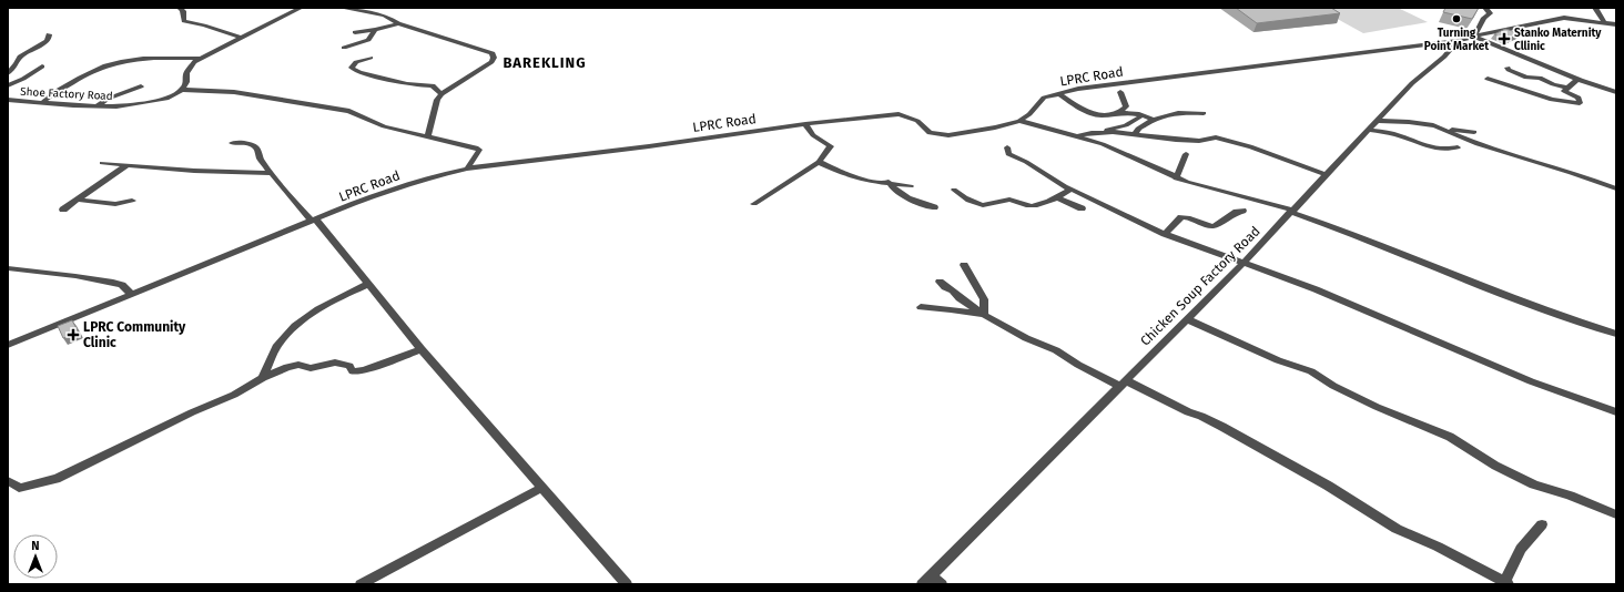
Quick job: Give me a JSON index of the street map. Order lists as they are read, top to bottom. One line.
{"streets":{"street":["LPRC Road","Shoe Factory Road","Chicken Soup Factory Road"]},"crossings":[["LPRC Road","Chicken Soup Factory Road"]],"districts":["BAREKLING"],"places":{"other":["Turning Point Market"],"health":["Stanko Maternity Cllinic","LPRC Community Clinic"]},"north":"top"}
